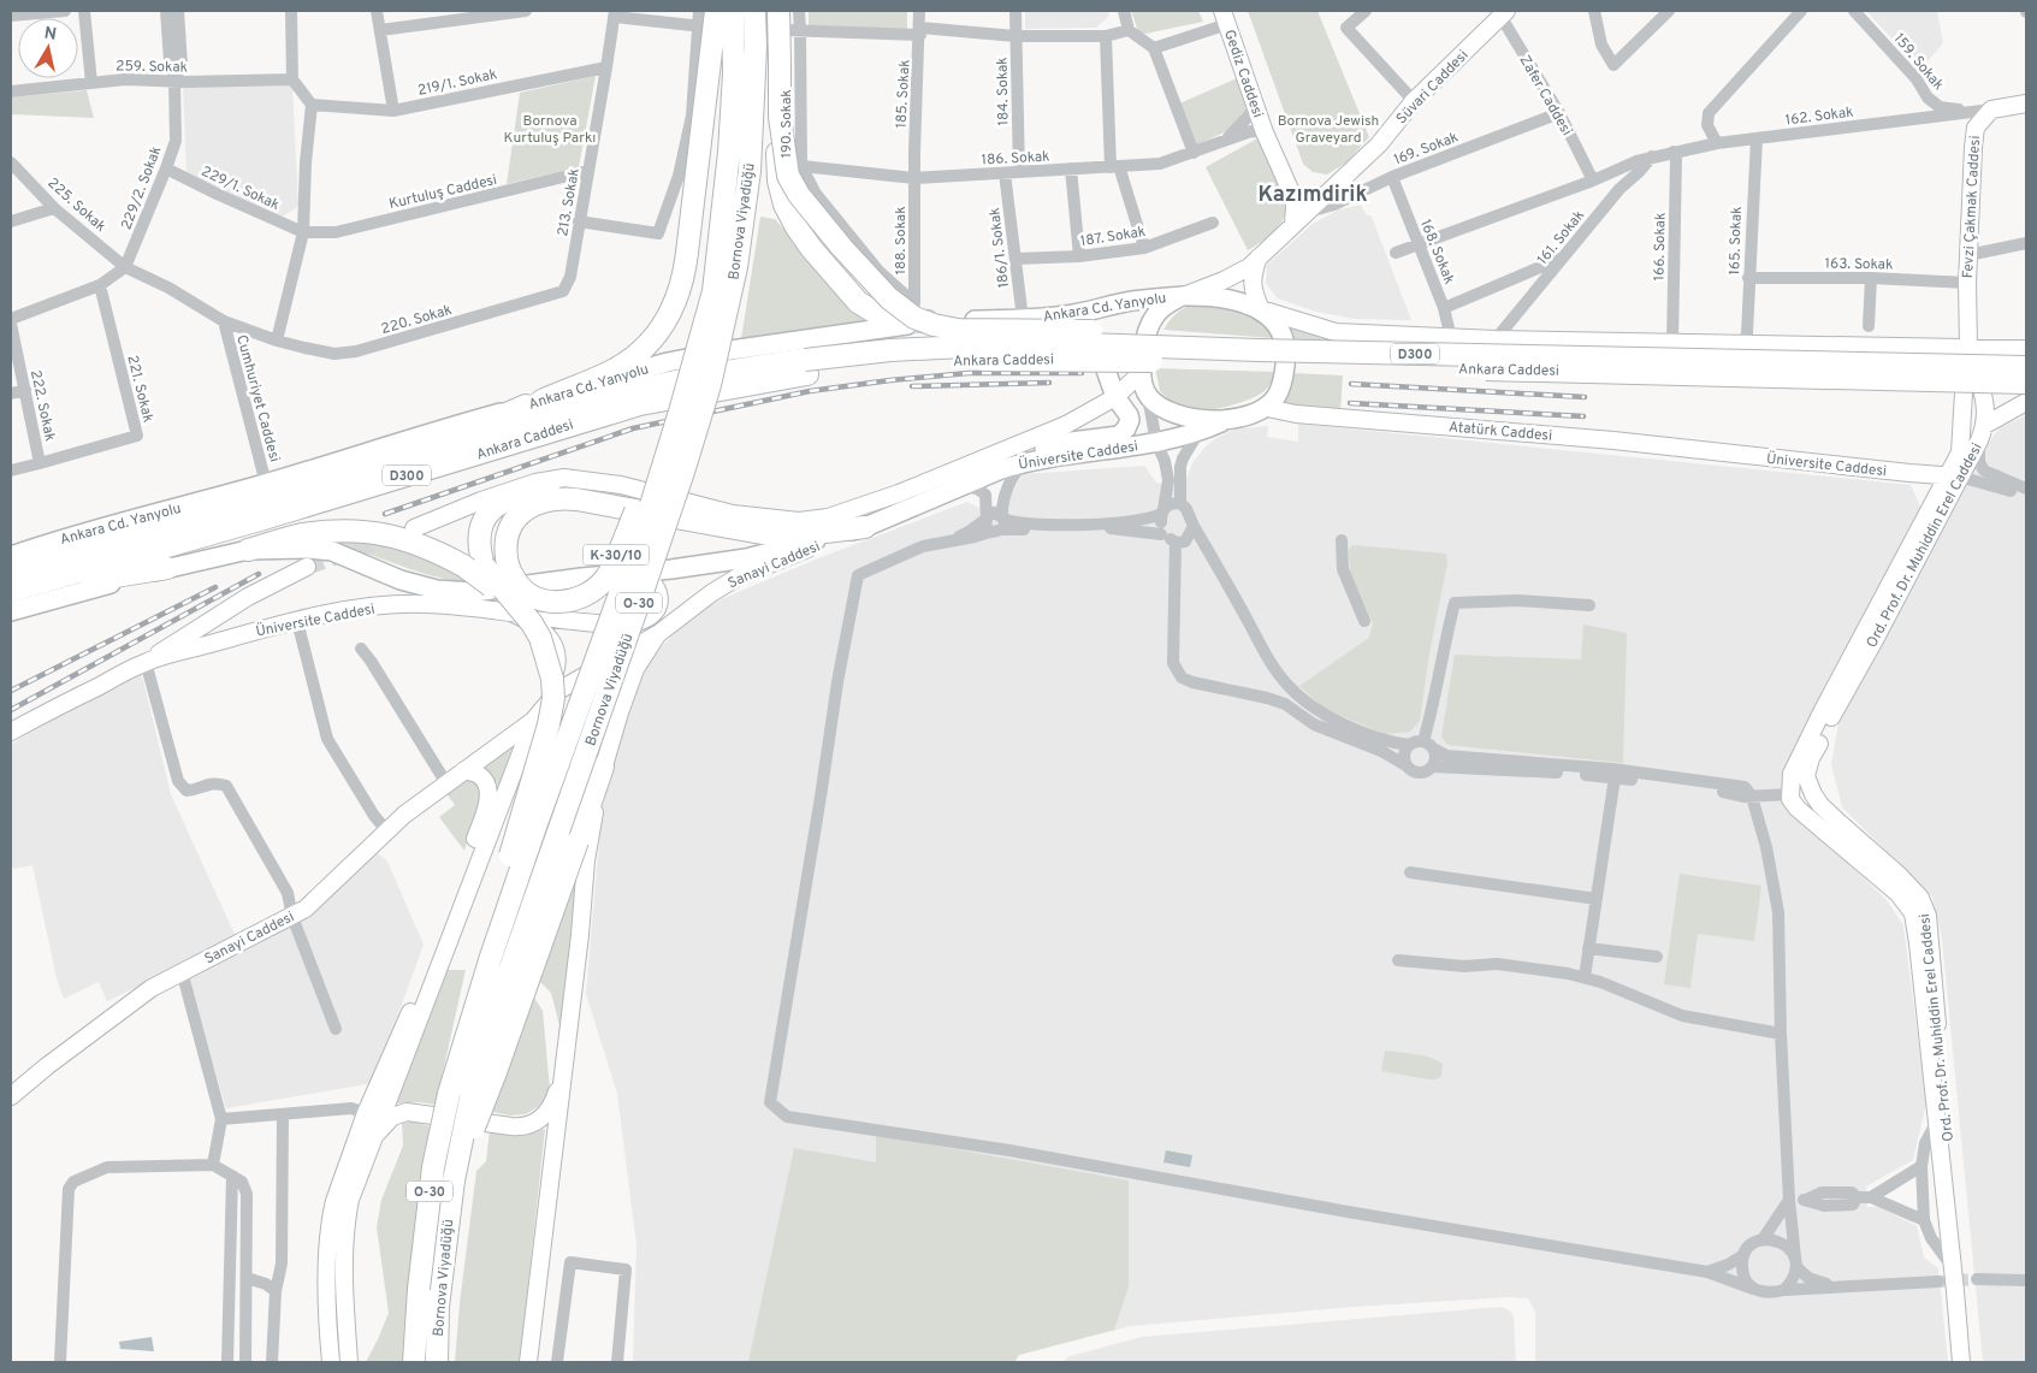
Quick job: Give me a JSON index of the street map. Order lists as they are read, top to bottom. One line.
{"streets":{"highway":["Bornova Viyadüğü","D300","Ankara Caddesi","K-30/10","O-30"],"main road":["Gediz Caddesi","Süvari Caddesi","Fevzi Çakmak Caddesi","Ankara Cd. Yanyolu","Atatürk Caddesi","Üniversite Caddesi","Ord. Prof. Dr. Muhiddin Erel Caddesi","Sanayi Caddesi"],"street":["159. Sokak","259. Sokak","219/1. Sokak","184. Sokak","185. Sokak","Zafer Caddesi","162. Sokak","190. Sokak","169. Sokak","186. Sokak","229/2. Sokak","229/1. Sokak","Kurtuluş Caddesi","213. Sokak","225. Sokak","187. Sokak","161. Sokak","188. Sokak","165. Sokak","166. Sokak","186/1. Sokak","168. Sokak","163. Sokak","220. Sokak","221. Sokak","Cumhuriyet Caddesi","222. Sokak"]},"crossings":[["159. Sokak","162. Sokak"],["259. Sokak","229/2. Sokak"],["Gediz Caddesi","Süvari Caddesi"],["Gediz Caddesi","169. Sokak"],["Gediz Caddesi","186. Sokak"],["219/1. Sokak","213. Sokak"],["Süvari Caddesi","Zafer Caddesi"],["Süvari Caddesi","169. Sokak"],["184. Sokak","186. Sokak"],["185. Sokak","186. Sokak"],["185. Sokak","188. Sokak"],["Zafer Caddesi","162. Sokak"],["Zafer Caddesi","169. Sokak"],["162. Sokak","Fevzi Çakmak Caddesi"],["162. Sokak","161. Sokak"],["162. Sokak","165. Sokak"],["162. Sokak","166. Sokak"],["162. Sokak","168. Sokak"],["190. Sokak","186. Sokak"],["190. Sokak","188. Sokak"],["169. Sokak","168. Sokak"],["186. Sokak","188. Sokak"],["186. Sokak","186/1. Sokak"],["229/2. Sokak","229/1. Sokak"],["229/2. Sokak","225. Sokak"],["229/1. Sokak","Kurtuluş Caddesi"],["Kurtuluş Caddesi","213. Sokak"],["213. Sokak","220. Sokak"],["Fevzi Çakmak Caddesi","163. Sokak"],["Fevzi Çakmak Caddesi","Ankara Caddesi"],["Fevzi Çakmak Caddesi","Ord. Prof. Dr. Muhiddin Erel Caddesi"],["Bornova Viyadüğü","K-30/10"],["Bornova Viyadüğü","O-30"],["187. Sokak","186/1. Sokak"],["161. Sokak","Ankara Caddesi"],["165. Sokak","163. Sokak"],["165. Sokak","Ankara Caddesi"],["166. Sokak","Ankara Caddesi"],["186/1. Sokak","Ankara Cd. Yanyolu"],["168. Sokak","Ankara Caddesi"],["Ankara Cd. Yanyolu","Ankara Caddesi"],["Ankara Cd. Yanyolu","Cumhuriyet Caddesi"],["Ankara Cd. Yanyolu","Atatürk Caddesi"],["Ankara Cd. Yanyolu","Üniversite Caddesi"],["Ankara Caddesi","Atatürk Caddesi"],["Ankara Caddesi","Üniversite Caddesi"],["Ankara Caddesi","Ord. Prof. Dr. Muhiddin Erel Caddesi"],["221. Sokak","222. Sokak"],["Atatürk Caddesi","Üniversite Caddesi"],["Üniversite Caddesi","Ord. Prof. Dr. Muhiddin Erel Caddesi"],["Üniversite Caddesi","K-30/10"],["Üniversite Caddesi","Sanayi Caddesi"],["Üniversite Caddesi","O-30"],["K-30/10","Sanayi Caddesi"]],"districts":["Kazımdirik"],"parks":["Bornova Kurtuluş Parkı","Bornova Jewish Graveyard"],"north":"top"}
